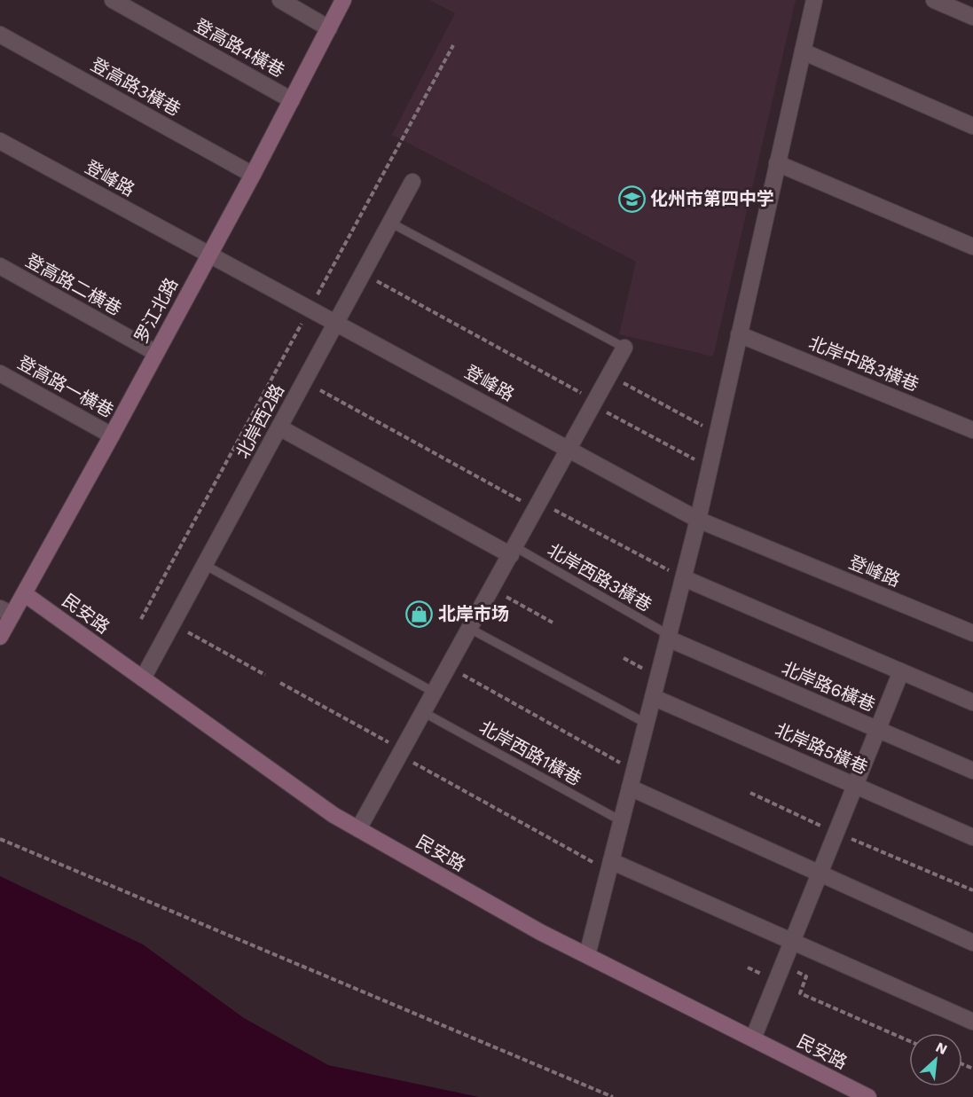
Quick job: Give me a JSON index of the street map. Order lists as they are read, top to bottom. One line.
{"streets":{"main road":["罗江北路","民安路"],"street":["登高路4橫巷","登高路3橫巷","登峰路","登高路二横巷","北岸中路3横巷","登高路一横巷","北岸西2路","北岸路6橫巷","北岸路5橫巷"],"lane":["北岸西路3橫巷","北岸西路1橫巷"]},"crossings":[["登高路4橫巷","罗江北路"],["登高路3橫巷","罗江北路"],["登峰路","罗江北路"],["登峰路","北岸西2路"],["登高路二横巷","罗江北路"],["罗江北路","登高路一横巷"],["罗江北路","民安路"],["北岸西2路","民安路"],["北岸西路3橫巷","北岸路6橫巷"]],"places":{"school or university":["化州市第四中学"],"shop":["北岸市场"]},"north":"top right"}
